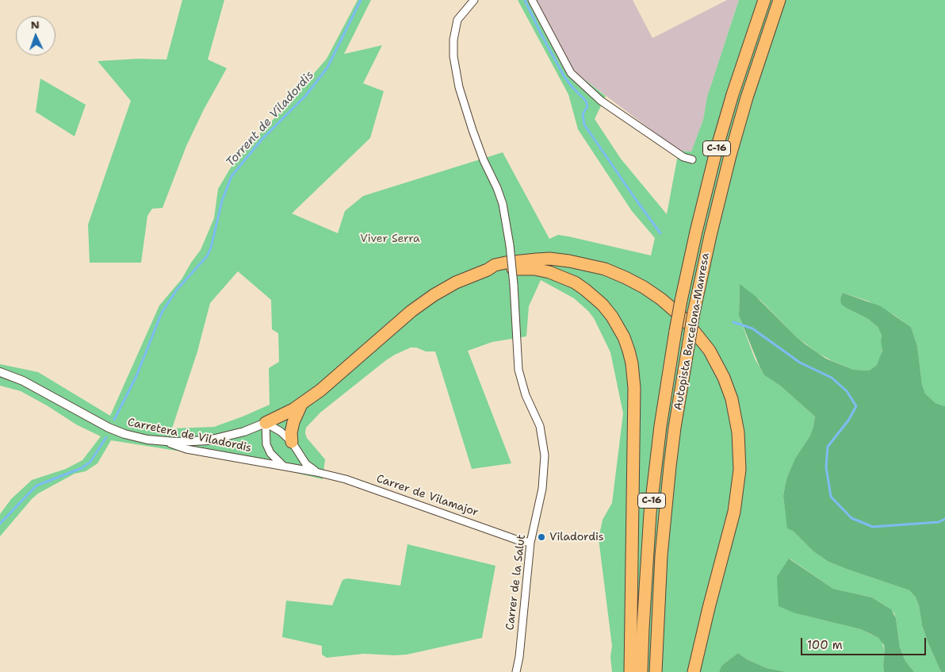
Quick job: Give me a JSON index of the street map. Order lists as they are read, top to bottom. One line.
{"streets":{"highway":["C-16","Autopista Barcelona-Manresa"],"street":["Carretera de Viladordis","Carrer de Vilamajor","Carrer de la Salut"]},"crossings":[["Carretera de Viladordis","Carrer de Vilamajor"],["Carrer de Vilamajor","Carrer de la Salut"]],"water":["Torrent de Viladordis"],"parks":["Viver Serra"],"places":["Viladordis"],"scale_bar":"100 m","north":"top"}
